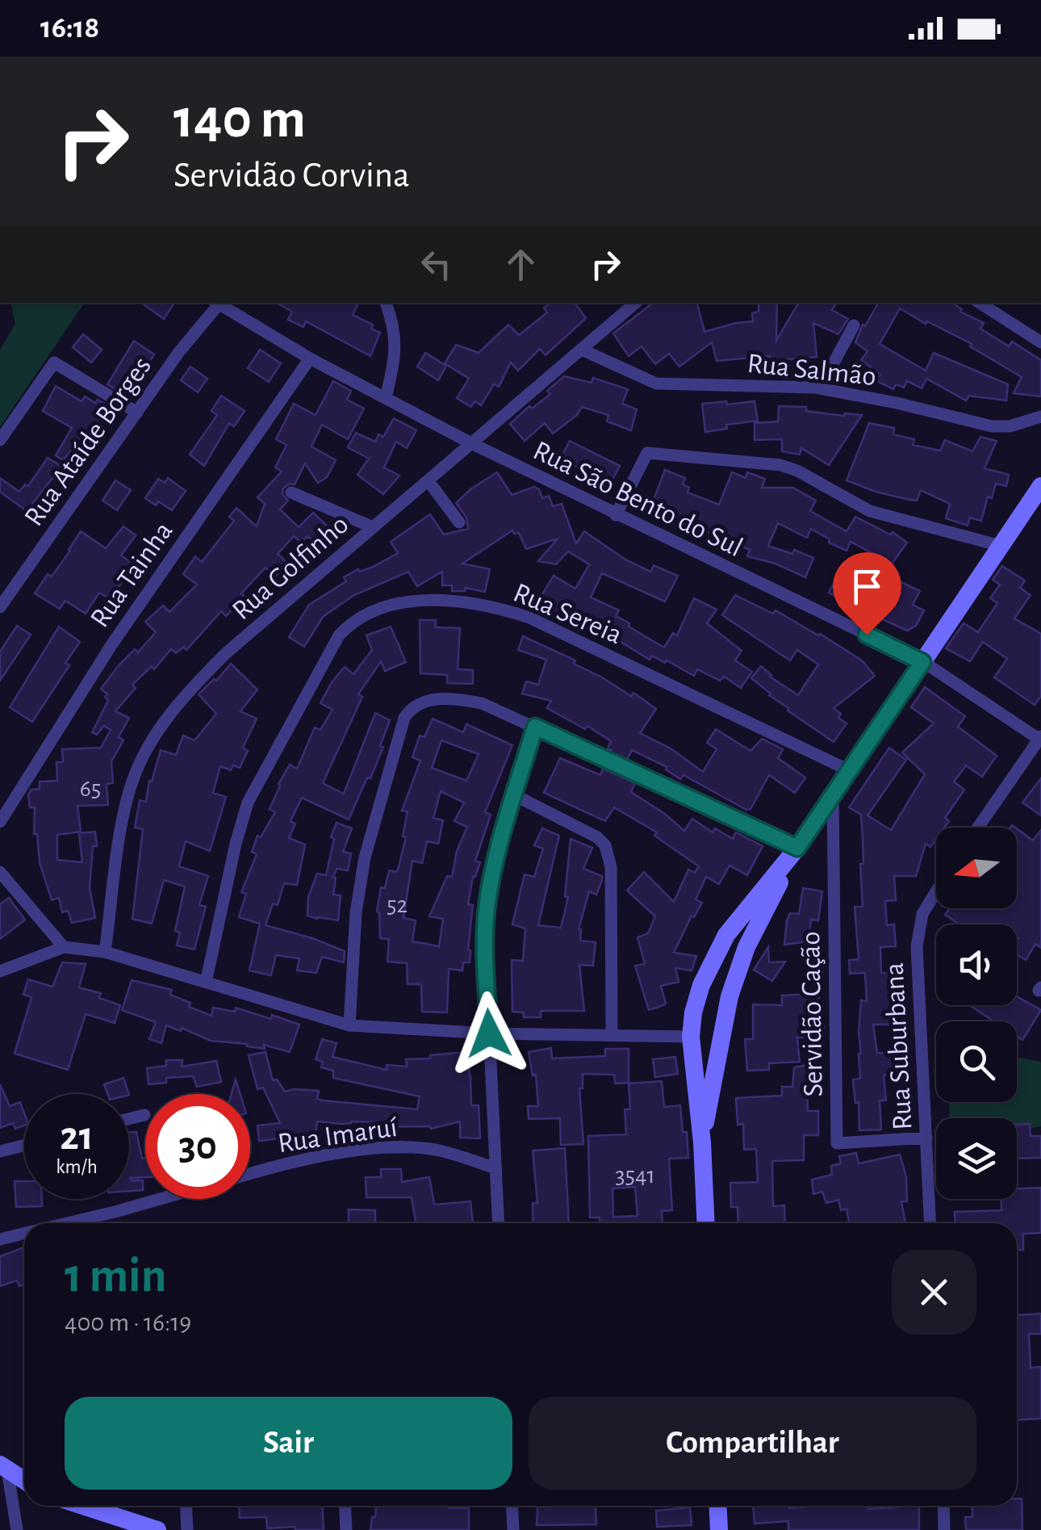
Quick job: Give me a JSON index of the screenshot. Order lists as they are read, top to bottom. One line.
{"streets":{"street":["Rua Salmão","Rua Ataíde Borges","Rua São Bento do Sul","Rua Golfinho","Rua Tainha","Rua Sereia","Servidão Cação","Rua Suburbana","Rua Imaruí"]},"crossings":[["Rua Salmão","Rua Golfinho"],["Rua Ataíde Borges","Rua São Bento do Sul"],["Rua São Bento do Sul","Rua Golfinho"],["Rua São Bento do Sul","Rua Tainha"],["Servidão Cação","Rua Suburbana"]],"house_numbers":["65","52","3541"],"north":"left","page":{"status":"16:18","turn":["140 m","Servidão Corvina"],"speed":"21 km/h","limit":"30","heading":["1 min","400 m · 16:19"],"buttons":["Sair","Compartilhar"]}}
